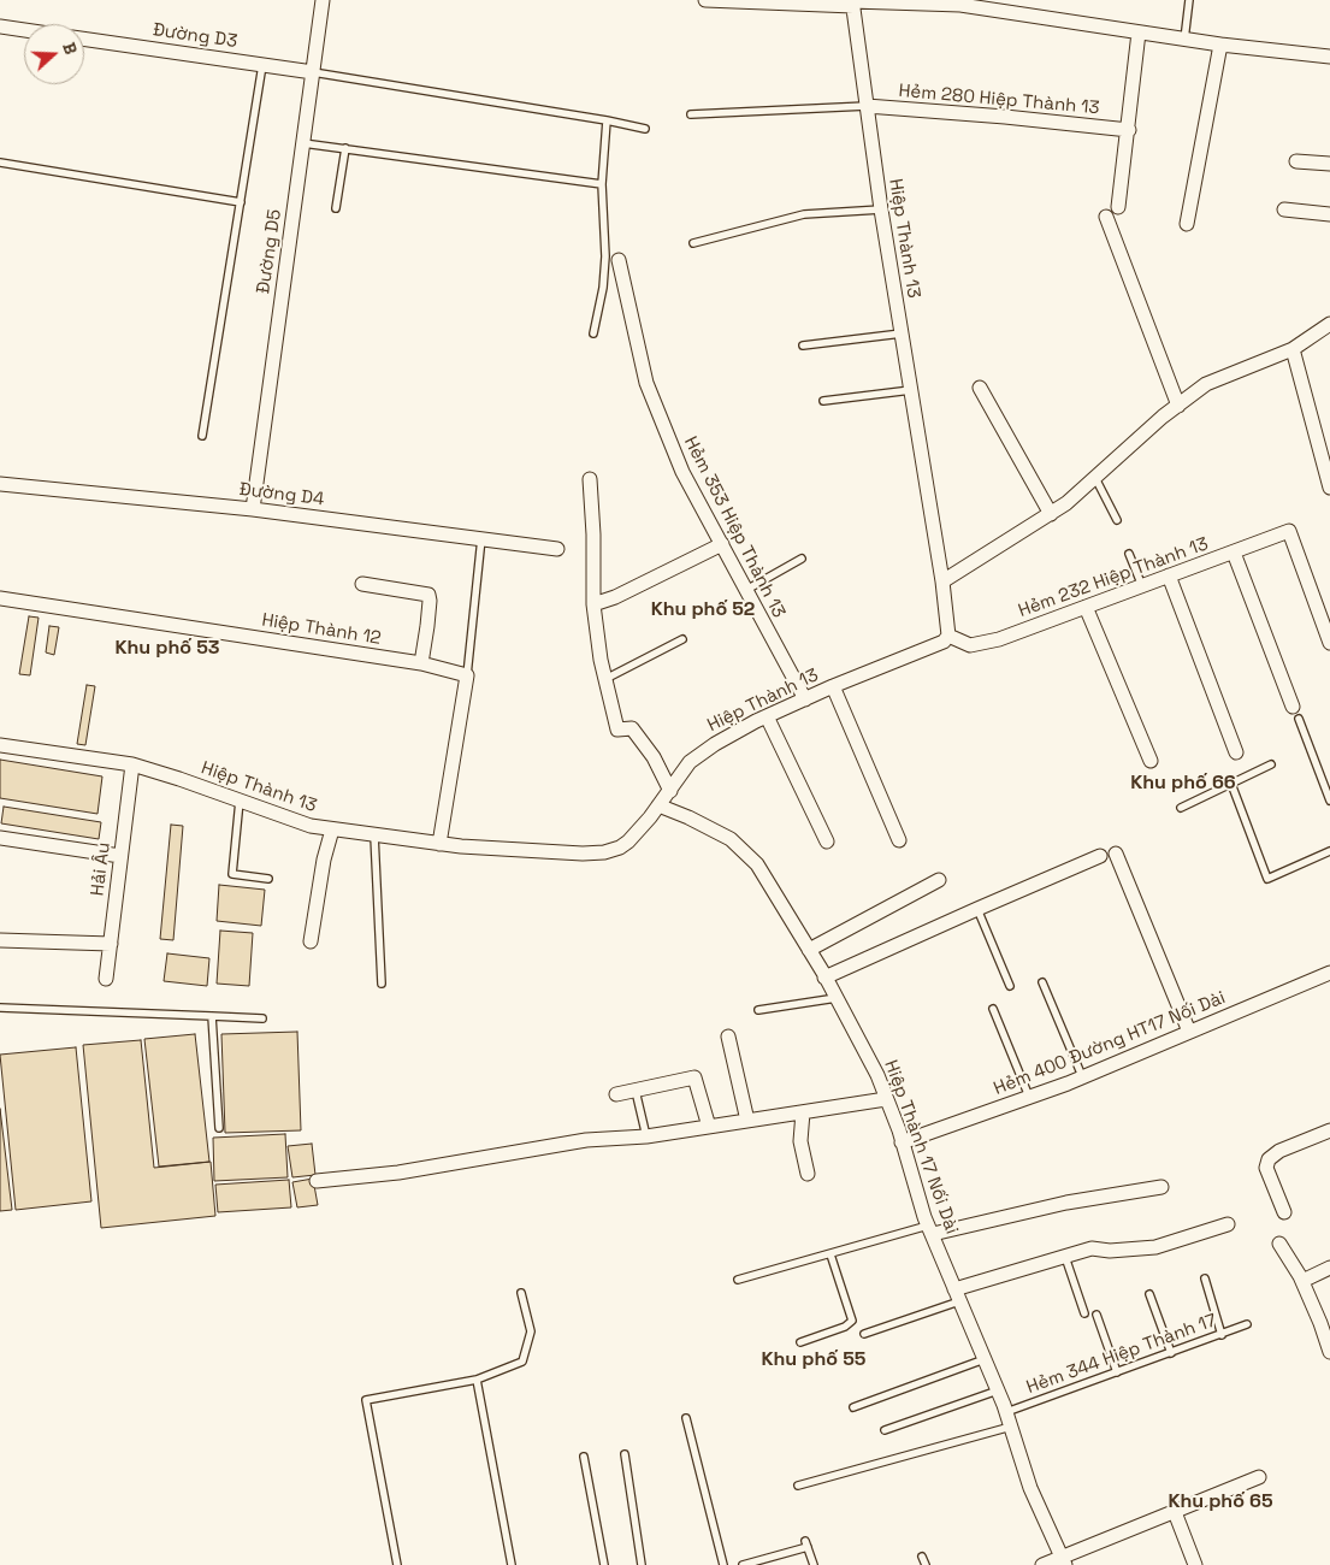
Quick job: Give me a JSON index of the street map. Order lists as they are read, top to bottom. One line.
{"streets":{"street":["Đường D3","Hẻm 280 Hiệp Thành 13","Hiệp Thành 13","Đường D5","Đường D4","Hẻm 353 Hiệp Thành 13","Hẻm 232 Hiệp Thành 13","Hiệp Thành 12","Hải Âu","Hẻm 400 Đường HT17 Nối Dài","Hiệp Thành 17 Nối Dài"],"lane":["Hẻm 344 Hiệp Thành 17"]},"crossings":[["Đường D3","Đường D5"],["Hẻm 280 Hiệp Thành 13","Hiệp Thành 13"],["Hiệp Thành 13","Hẻm 353 Hiệp Thành 13"],["Hiệp Thành 13","Hẻm 232 Hiệp Thành 13"],["Hiệp Thành 13","Hải Âu"],["Hiệp Thành 13","Hiệp Thành 17 Nối Dài"],["Đường D5","Đường D4"],["Hẻm 400 Đường HT17 Nối Dài","Hiệp Thành 17 Nối Dài"],["Hiệp Thành 17 Nối Dài","Hẻm 344 Hiệp Thành 17"]],"districts":["Khu phố 52","Khu phố 53","Khu phố 66","Khu phố 55","Khu phố 65"],"north":"right"}
